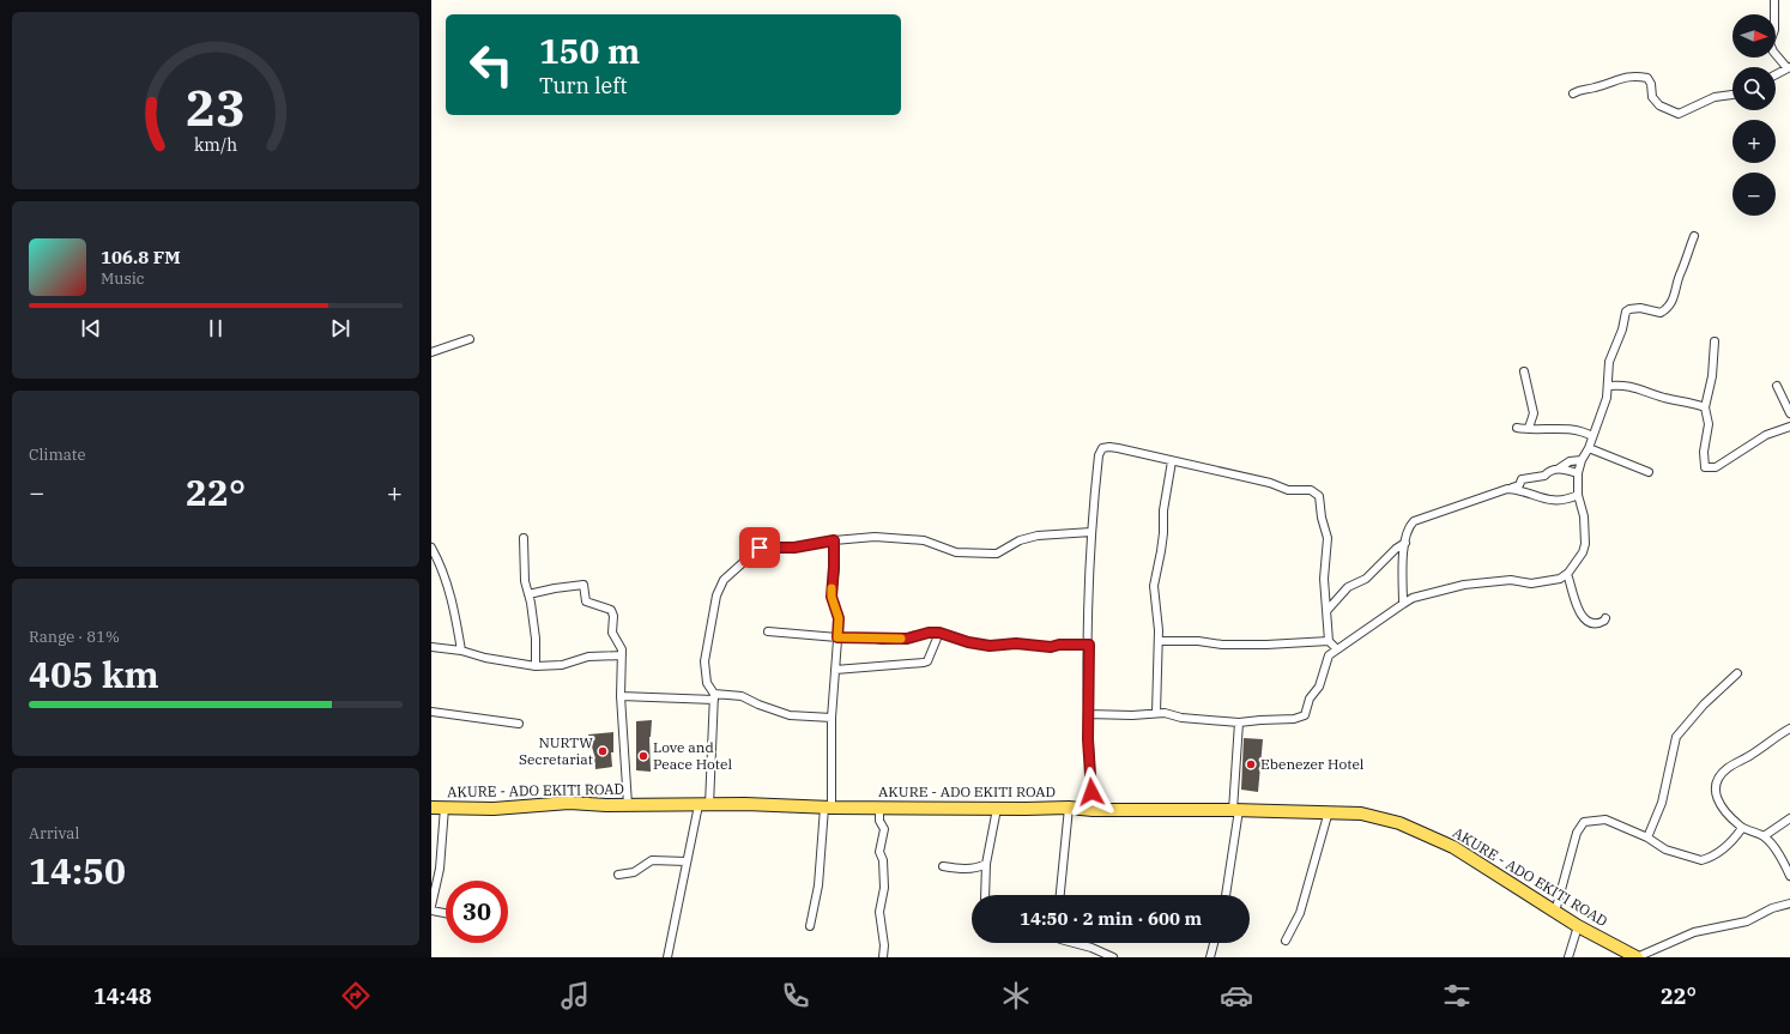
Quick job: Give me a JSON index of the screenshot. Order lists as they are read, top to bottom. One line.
{"streets":{"main road":["AKURE - ADO EKITI ROAD"]},"places":["NURTW Secretariat","Love and Peace Hotel","Ebenezer Hotel"],"north":"right","page":{"map_buttons":["+","−"],"turn":["150 m","Turn left"],"song":["106.8 FM","Music"],"tile":["Climate",["Range · 81%","405 km"],["Arrival","14:50"]],"heat":["−","22°","+"],"limit":"30","trip":"14:50 · 2 min · 600 m","tabs":["14:48","22°"],"gauge":["23","km/h"]}}
